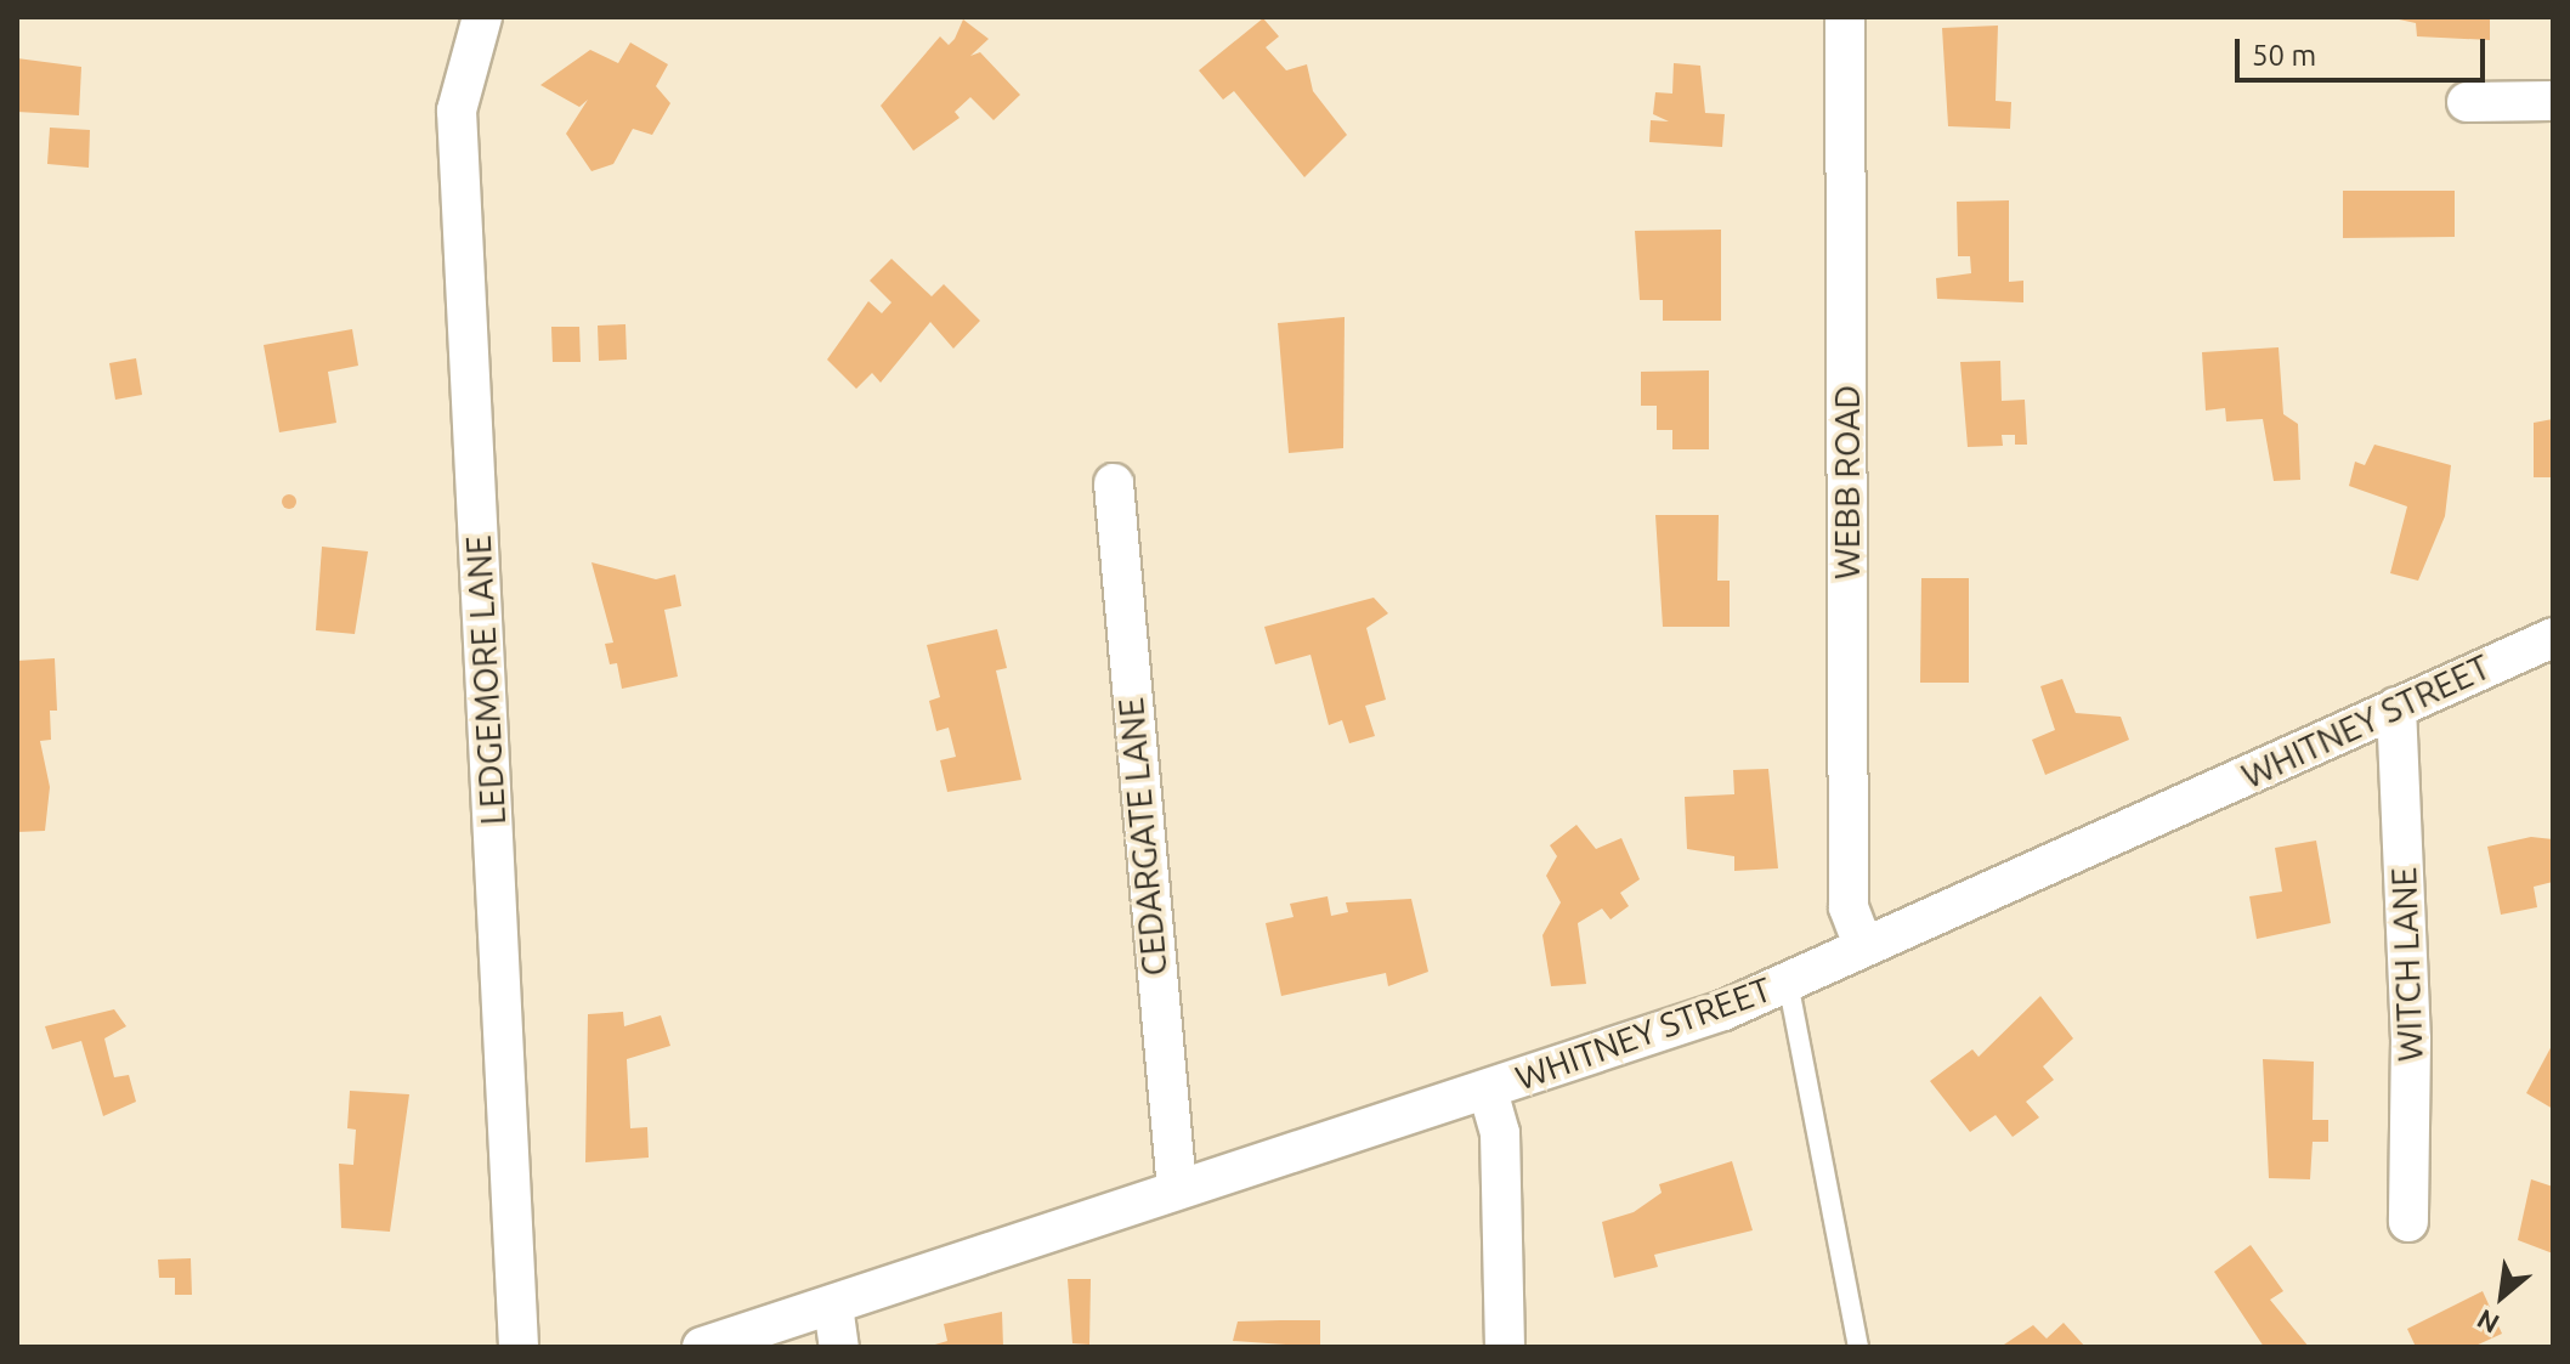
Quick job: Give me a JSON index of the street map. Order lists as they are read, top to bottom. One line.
{"streets":{"street":["WEBB ROAD","LEDGEMORE LANE","WHITNEY STREET","CEDARGATE LANE","WITCH LANE"]},"crossings":[["WEBB ROAD","WHITNEY STREET"],["WHITNEY STREET","CEDARGATE LANE"],["WHITNEY STREET","WITCH LANE"]],"scale_bar":"50 m","north":"bottom left"}
